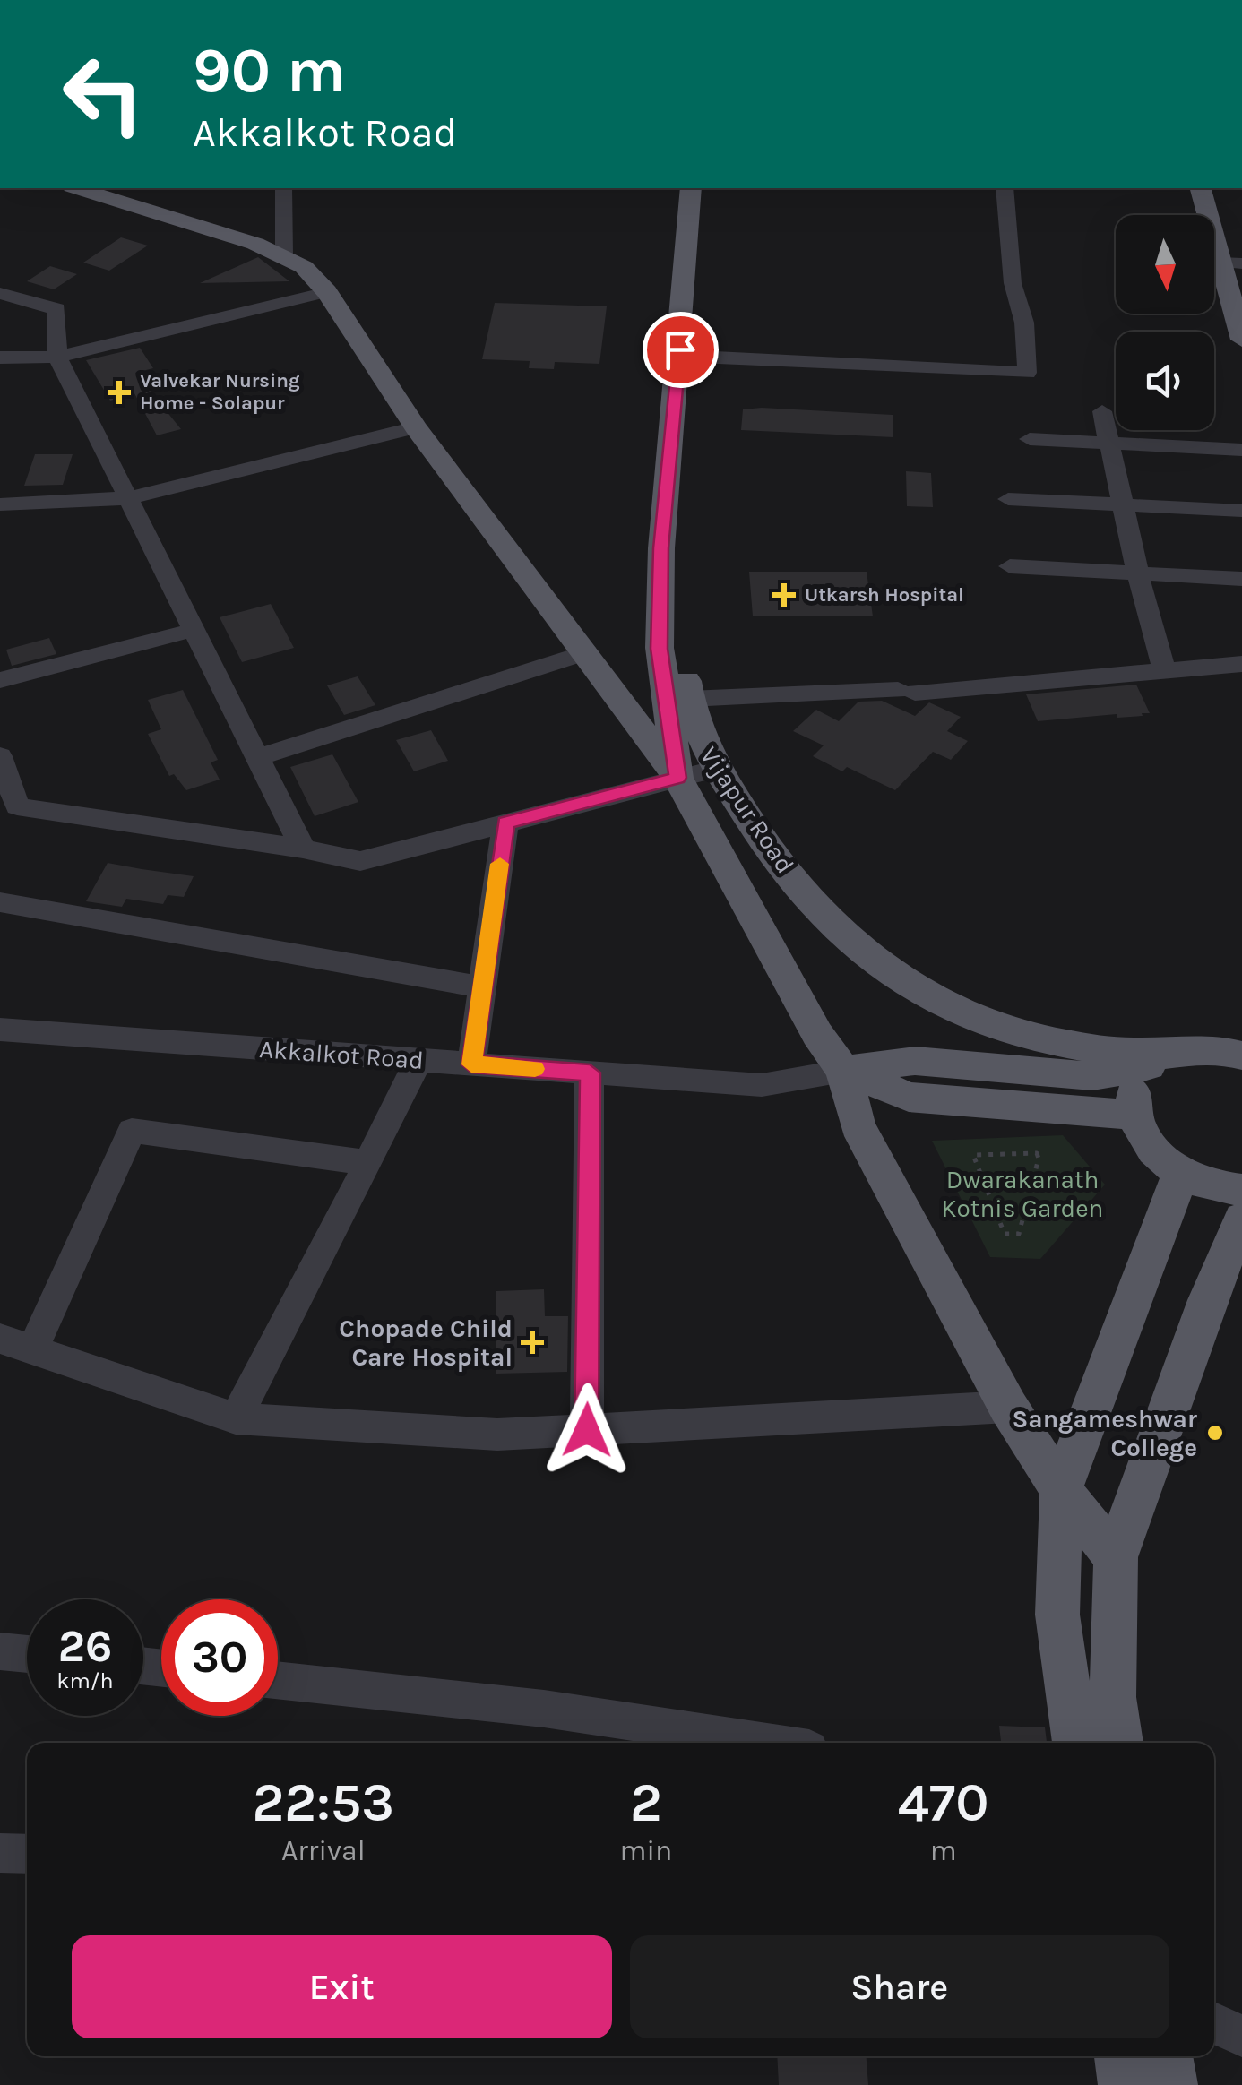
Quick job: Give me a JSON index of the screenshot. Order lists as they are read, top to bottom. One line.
{"streets":{"main road":["Vijapur Road"],"street":["Akkalkot Road"]},"crossings":[["Vijapur Road","Akkalkot Road"]],"parks":["Dwarakanath Kotnis Garden"],"places":{"health":["Valvekar Nursing Home - Solapur","Utkarsh Hospital","Chopade Child Care Hospital"],"other":["Sangameshwar College"]},"north":"bottom","page":{"turn":["90 m","Akkalkot Road"],"speed":"26 km/h","limit":"30","eta":["22:53","Arrival","2","min","470","m"],"buttons":["Exit","Share"]}}
